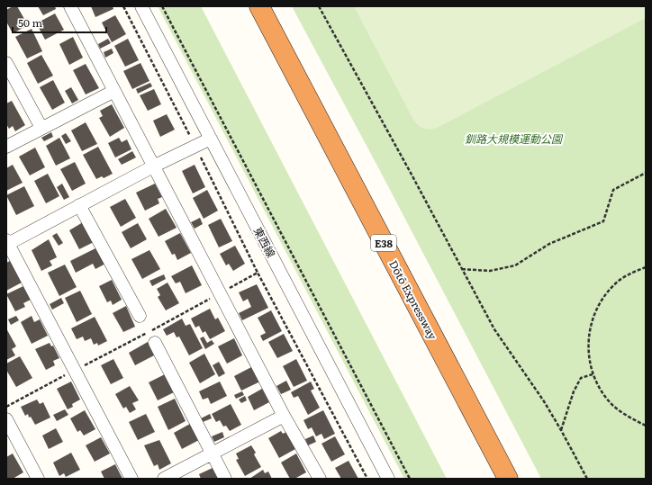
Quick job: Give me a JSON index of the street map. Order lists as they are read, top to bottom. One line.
{"streets":{"highway":["E38","Dōtō Expressway"],"street":["東西線"]},"parks":["釧路大規模運動公園"],"scale_bar":"50 m"}
